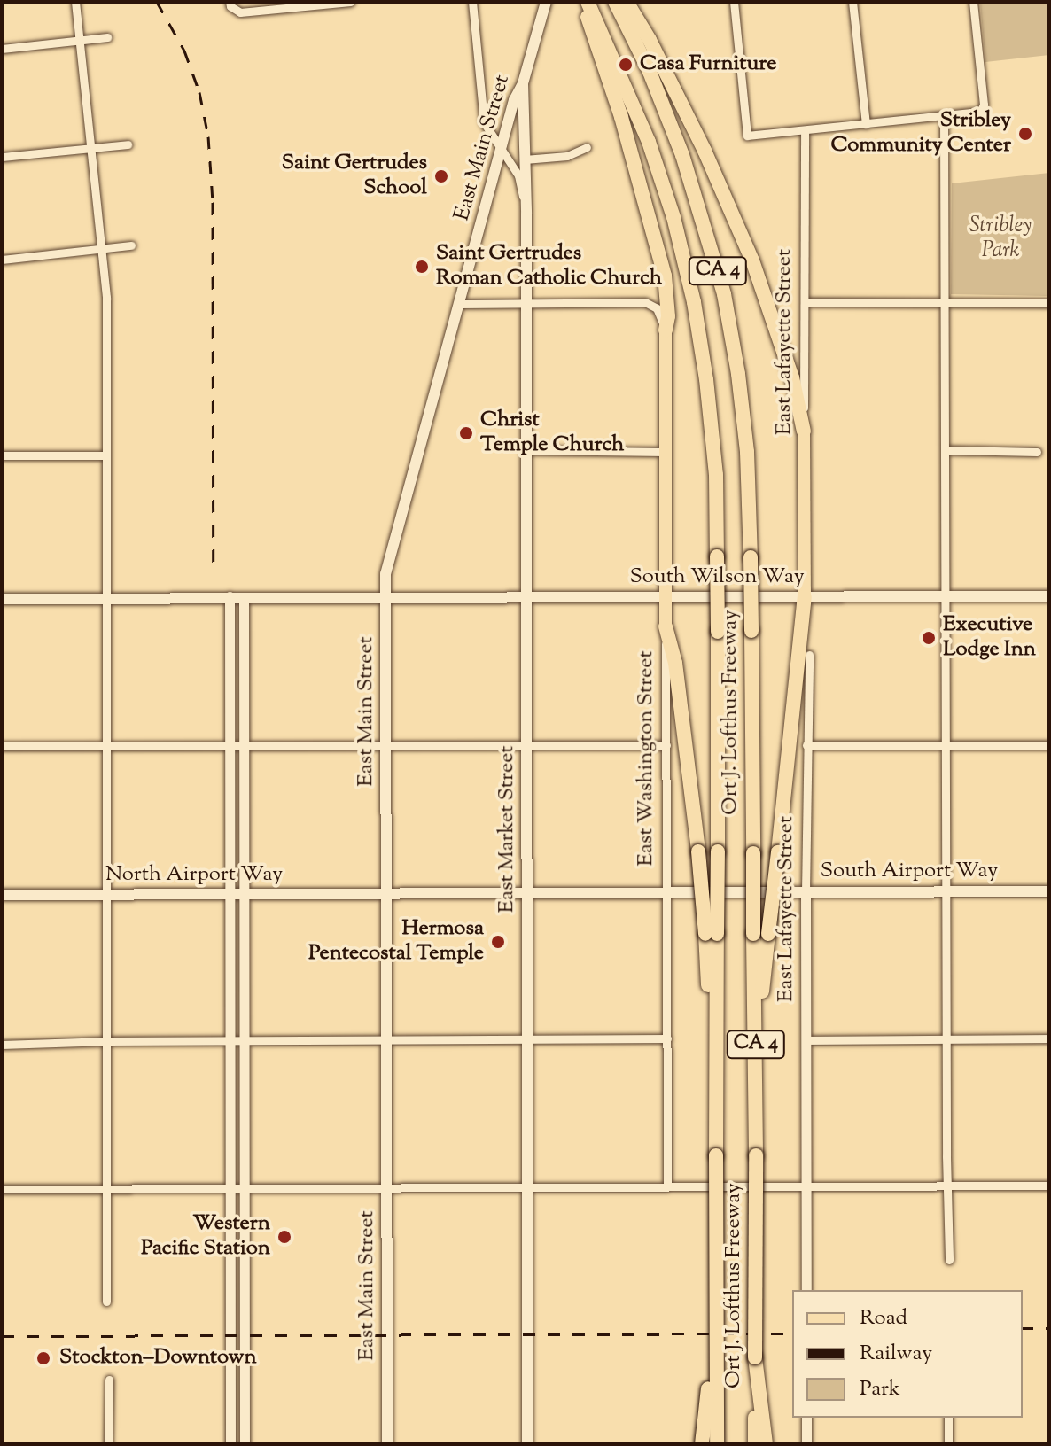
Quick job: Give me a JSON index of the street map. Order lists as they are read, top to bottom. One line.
{"streets":{"highway":["CA 4","Ort J. Lofthus Freeway"],"main road":["East Main Street","East Lafayette Street","South Wilson Way","East Washington Street","East Market Street","South Airport Way","North Airport Way"]},"crossings":[["East Main Street","South Wilson Way"],["East Main Street","East Market Street"],["East Main Street","South Airport Way"],["East Main Street","North Airport Way"],["East Lafayette Street","South Wilson Way"],["East Lafayette Street","South Airport Way"],["South Wilson Way","East Washington Street"],["South Wilson Way","East Market Street"],["East Washington Street","South Airport Way"],["East Market Street","South Airport Way"],["South Airport Way","North Airport Way"]],"parks":["Stribley Park"],"places":["Casa Furniture","Stribley Community Center","Saint Gertrudes School","Saint Gertrudes Roman Catholic Church","Christ Temple Church","Executive Lodge Inn","Hermosa Pentecostal Temple","Western Pacific Station","Stockton–Downtown"],"legend":["Road","Railway","Park"]}
